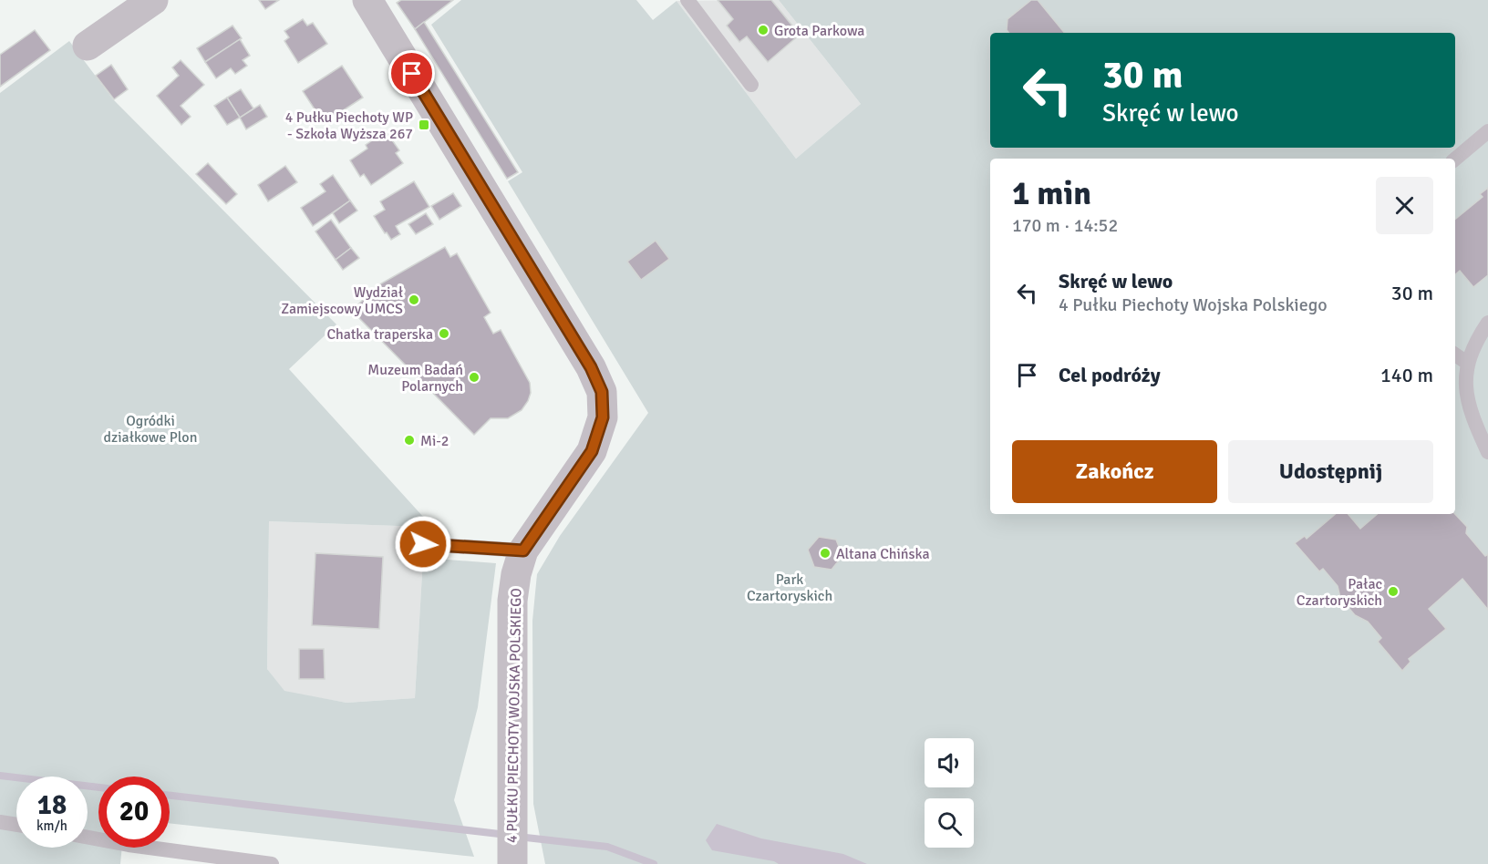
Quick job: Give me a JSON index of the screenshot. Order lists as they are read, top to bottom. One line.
{"streets":{"street":["4 PUŁKU PIECHOTY WOJSKA POLSKIEGO"]},"parks":["Ogródki działkowe Plon","Park Czartoryskich"],"places":{"other":["Grota Parkowa","Wydział Zamiejscowy UMCS","Chatka traperska","Muzeum Badań Polarnych","Mi-2","Altana Chińska","Pałac Czartoryskich"],"transit":["4 Pułku Piechoty WP - Szkoła Wyższa 267"]},"page":{"turn":["30 m","Skręć w lewo"],"heading":["1 min","170 m · 14:52"],"list":[{"name":"Skręć w lewo","note":"4 Pułku Piechoty Wojska Polskiego","value":"30 m"},{"name":"Cel podróży","value":"140 m"}],"buttons":["Zakończ","Udostępnij"],"speed":"18 km/h","limit":"20"}}
